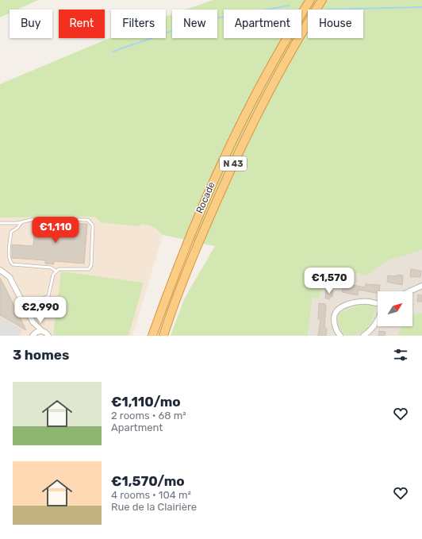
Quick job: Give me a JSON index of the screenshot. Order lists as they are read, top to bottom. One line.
{"streets":{"highway":["N 43","Rocade"]},"north":"top right","page":{"chip":["Buy","Rent","Filters","New","Apartment","House"],"price":["€1,110","€1,570","€2,990"],"heading":"3 homes","list":[{"name":"€1,110/mo","note":"2 rooms · 68 m² · Apartment"},{"name":"€1,570/mo","note":"4 rooms · 104 m² · Rue de la Clairière"}]}}
